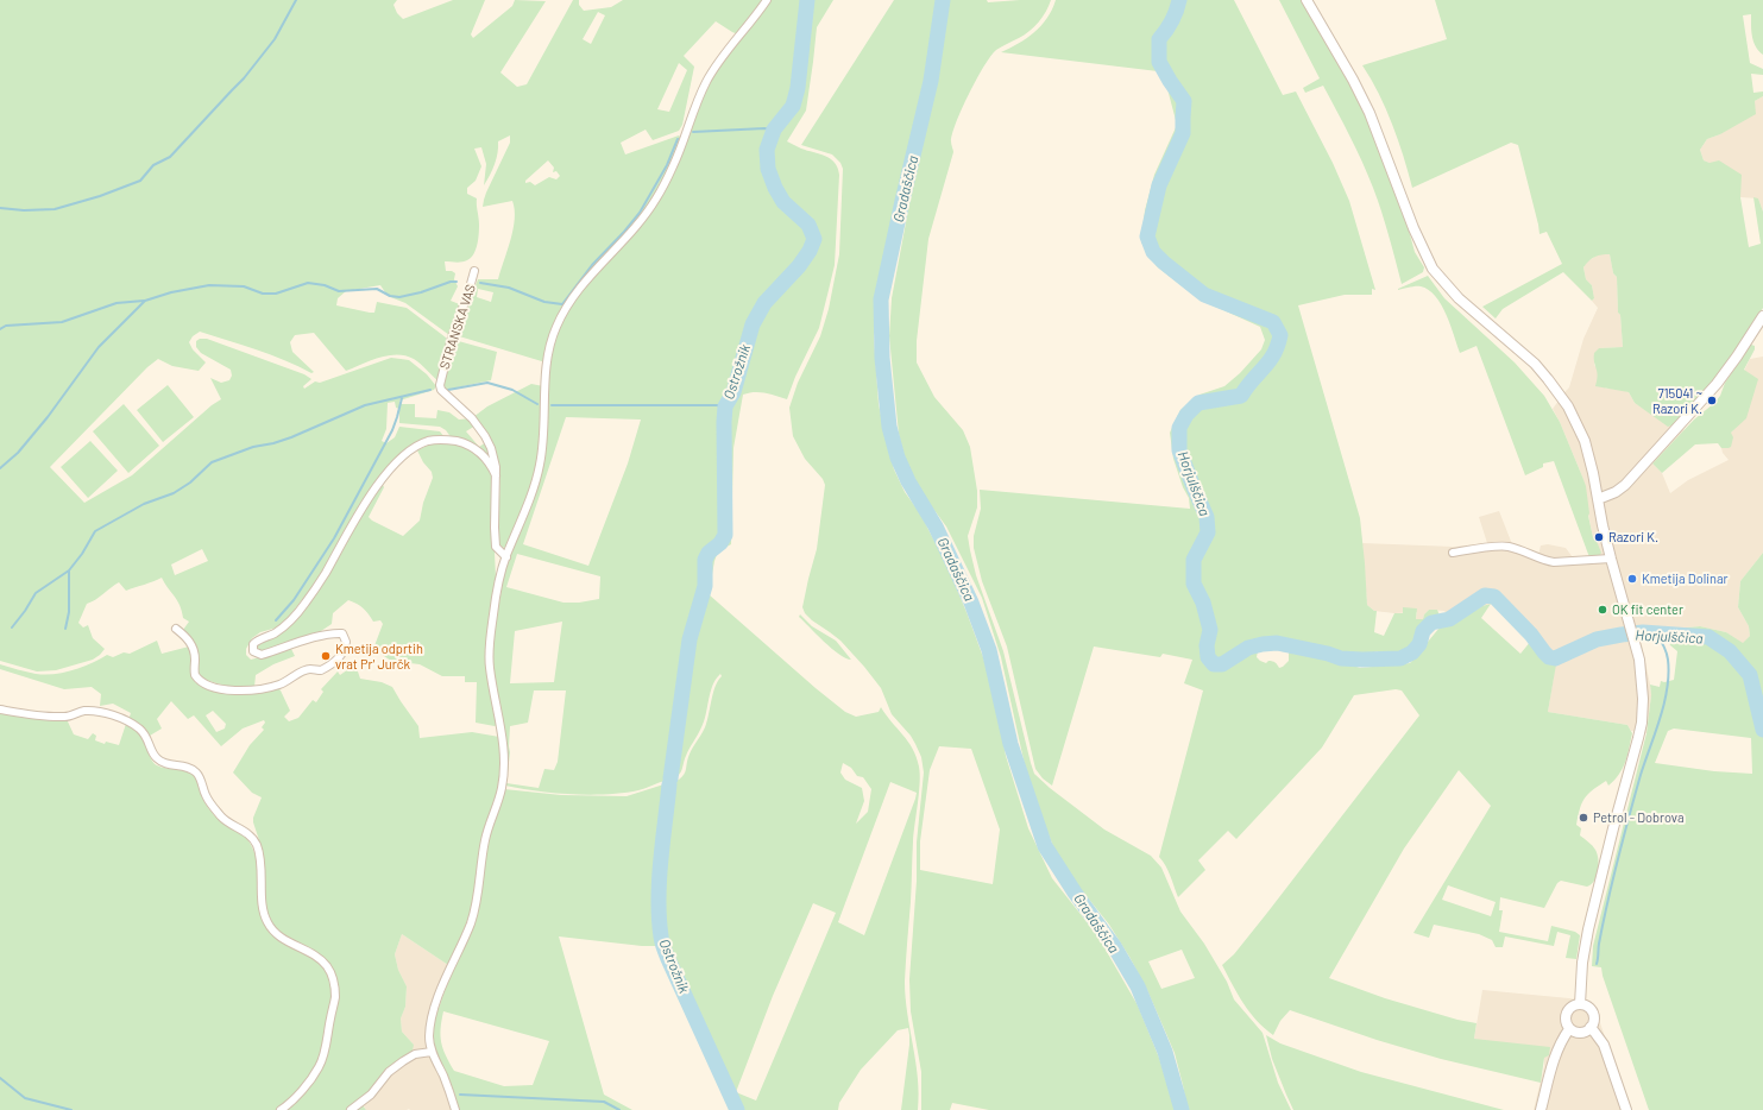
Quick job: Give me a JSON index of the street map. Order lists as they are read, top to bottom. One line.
{"streets":{"street":["STRANSKA VAS"]},"water":["Gradaščica","Ostrožnik","Horjulščica"],"places":["715041 ~ Razori K.","Razori K.","Kmetija Dolinar","OK fit center","Kmetija odprtih vrat Pr' Jurčk","Petrol - Dobrova"]}
